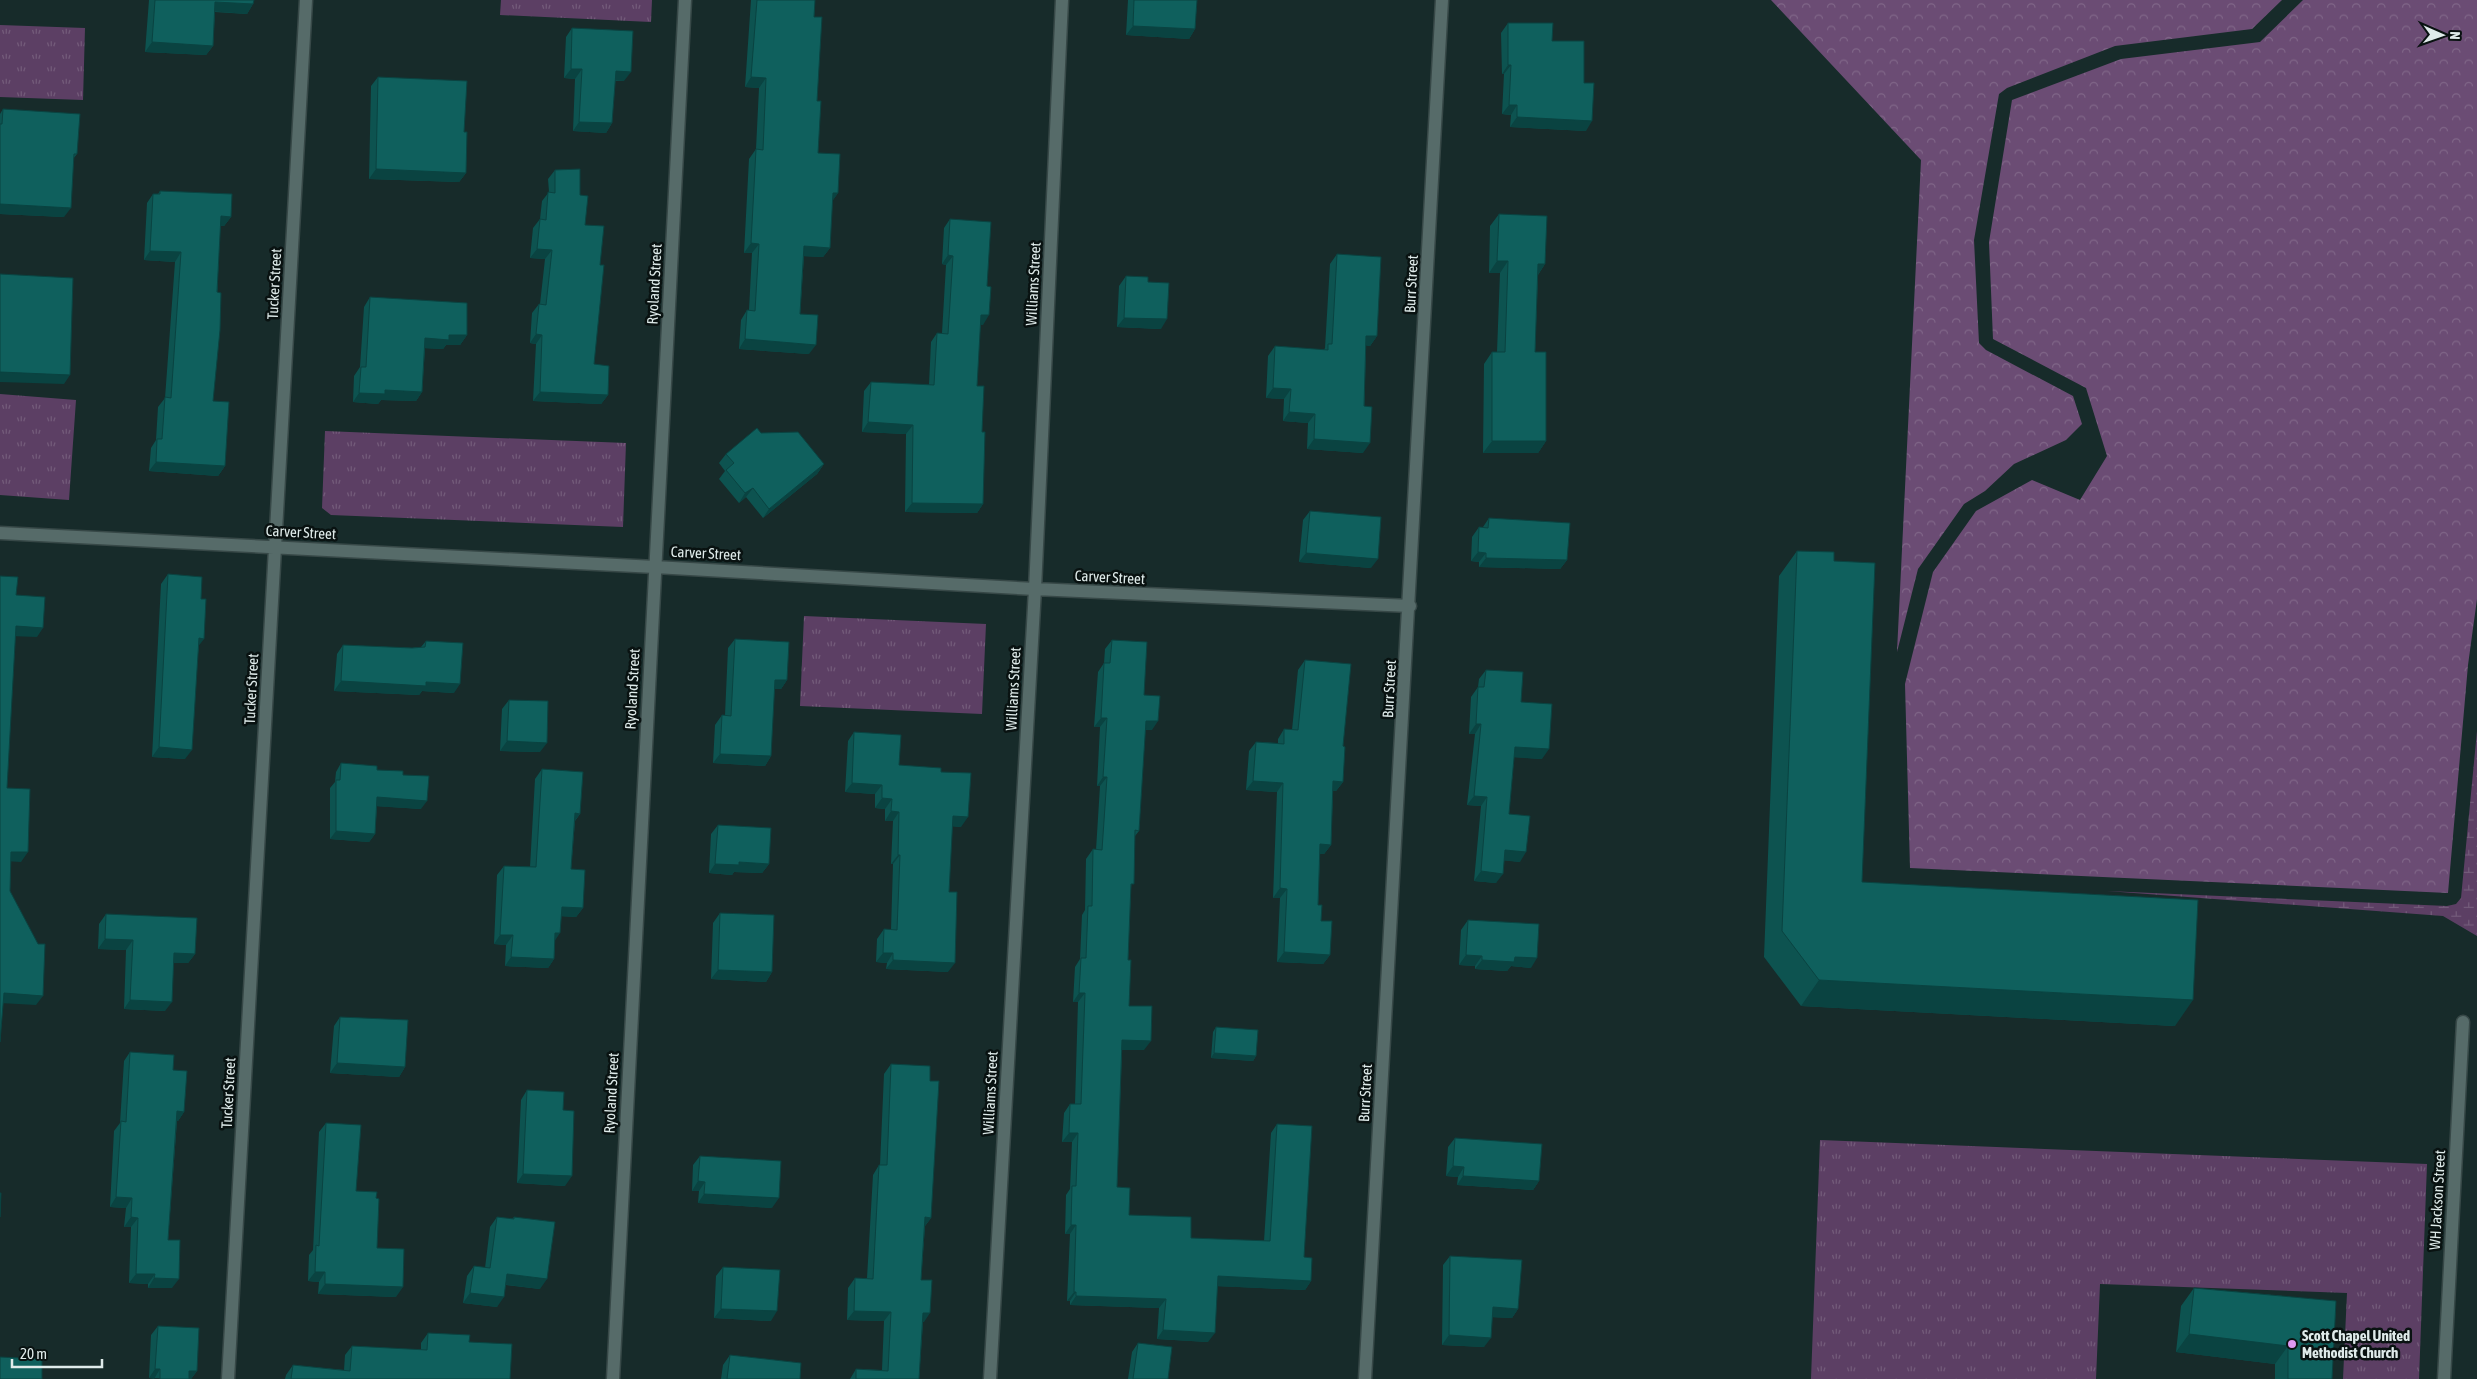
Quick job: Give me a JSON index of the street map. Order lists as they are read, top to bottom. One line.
{"streets":{"street":["Tucker Street","Ryoland Street","Williams Street","Burr Street","Carver Street","WH Jackson Street"]},"crossings":[["Tucker Street","Carver Street"],["Ryoland Street","Carver Street"],["Williams Street","Carver Street"],["Burr Street","Carver Street"]],"places":["Scott Chapel United Methodist Church"],"scale_bar":"20 m","north":"right"}
